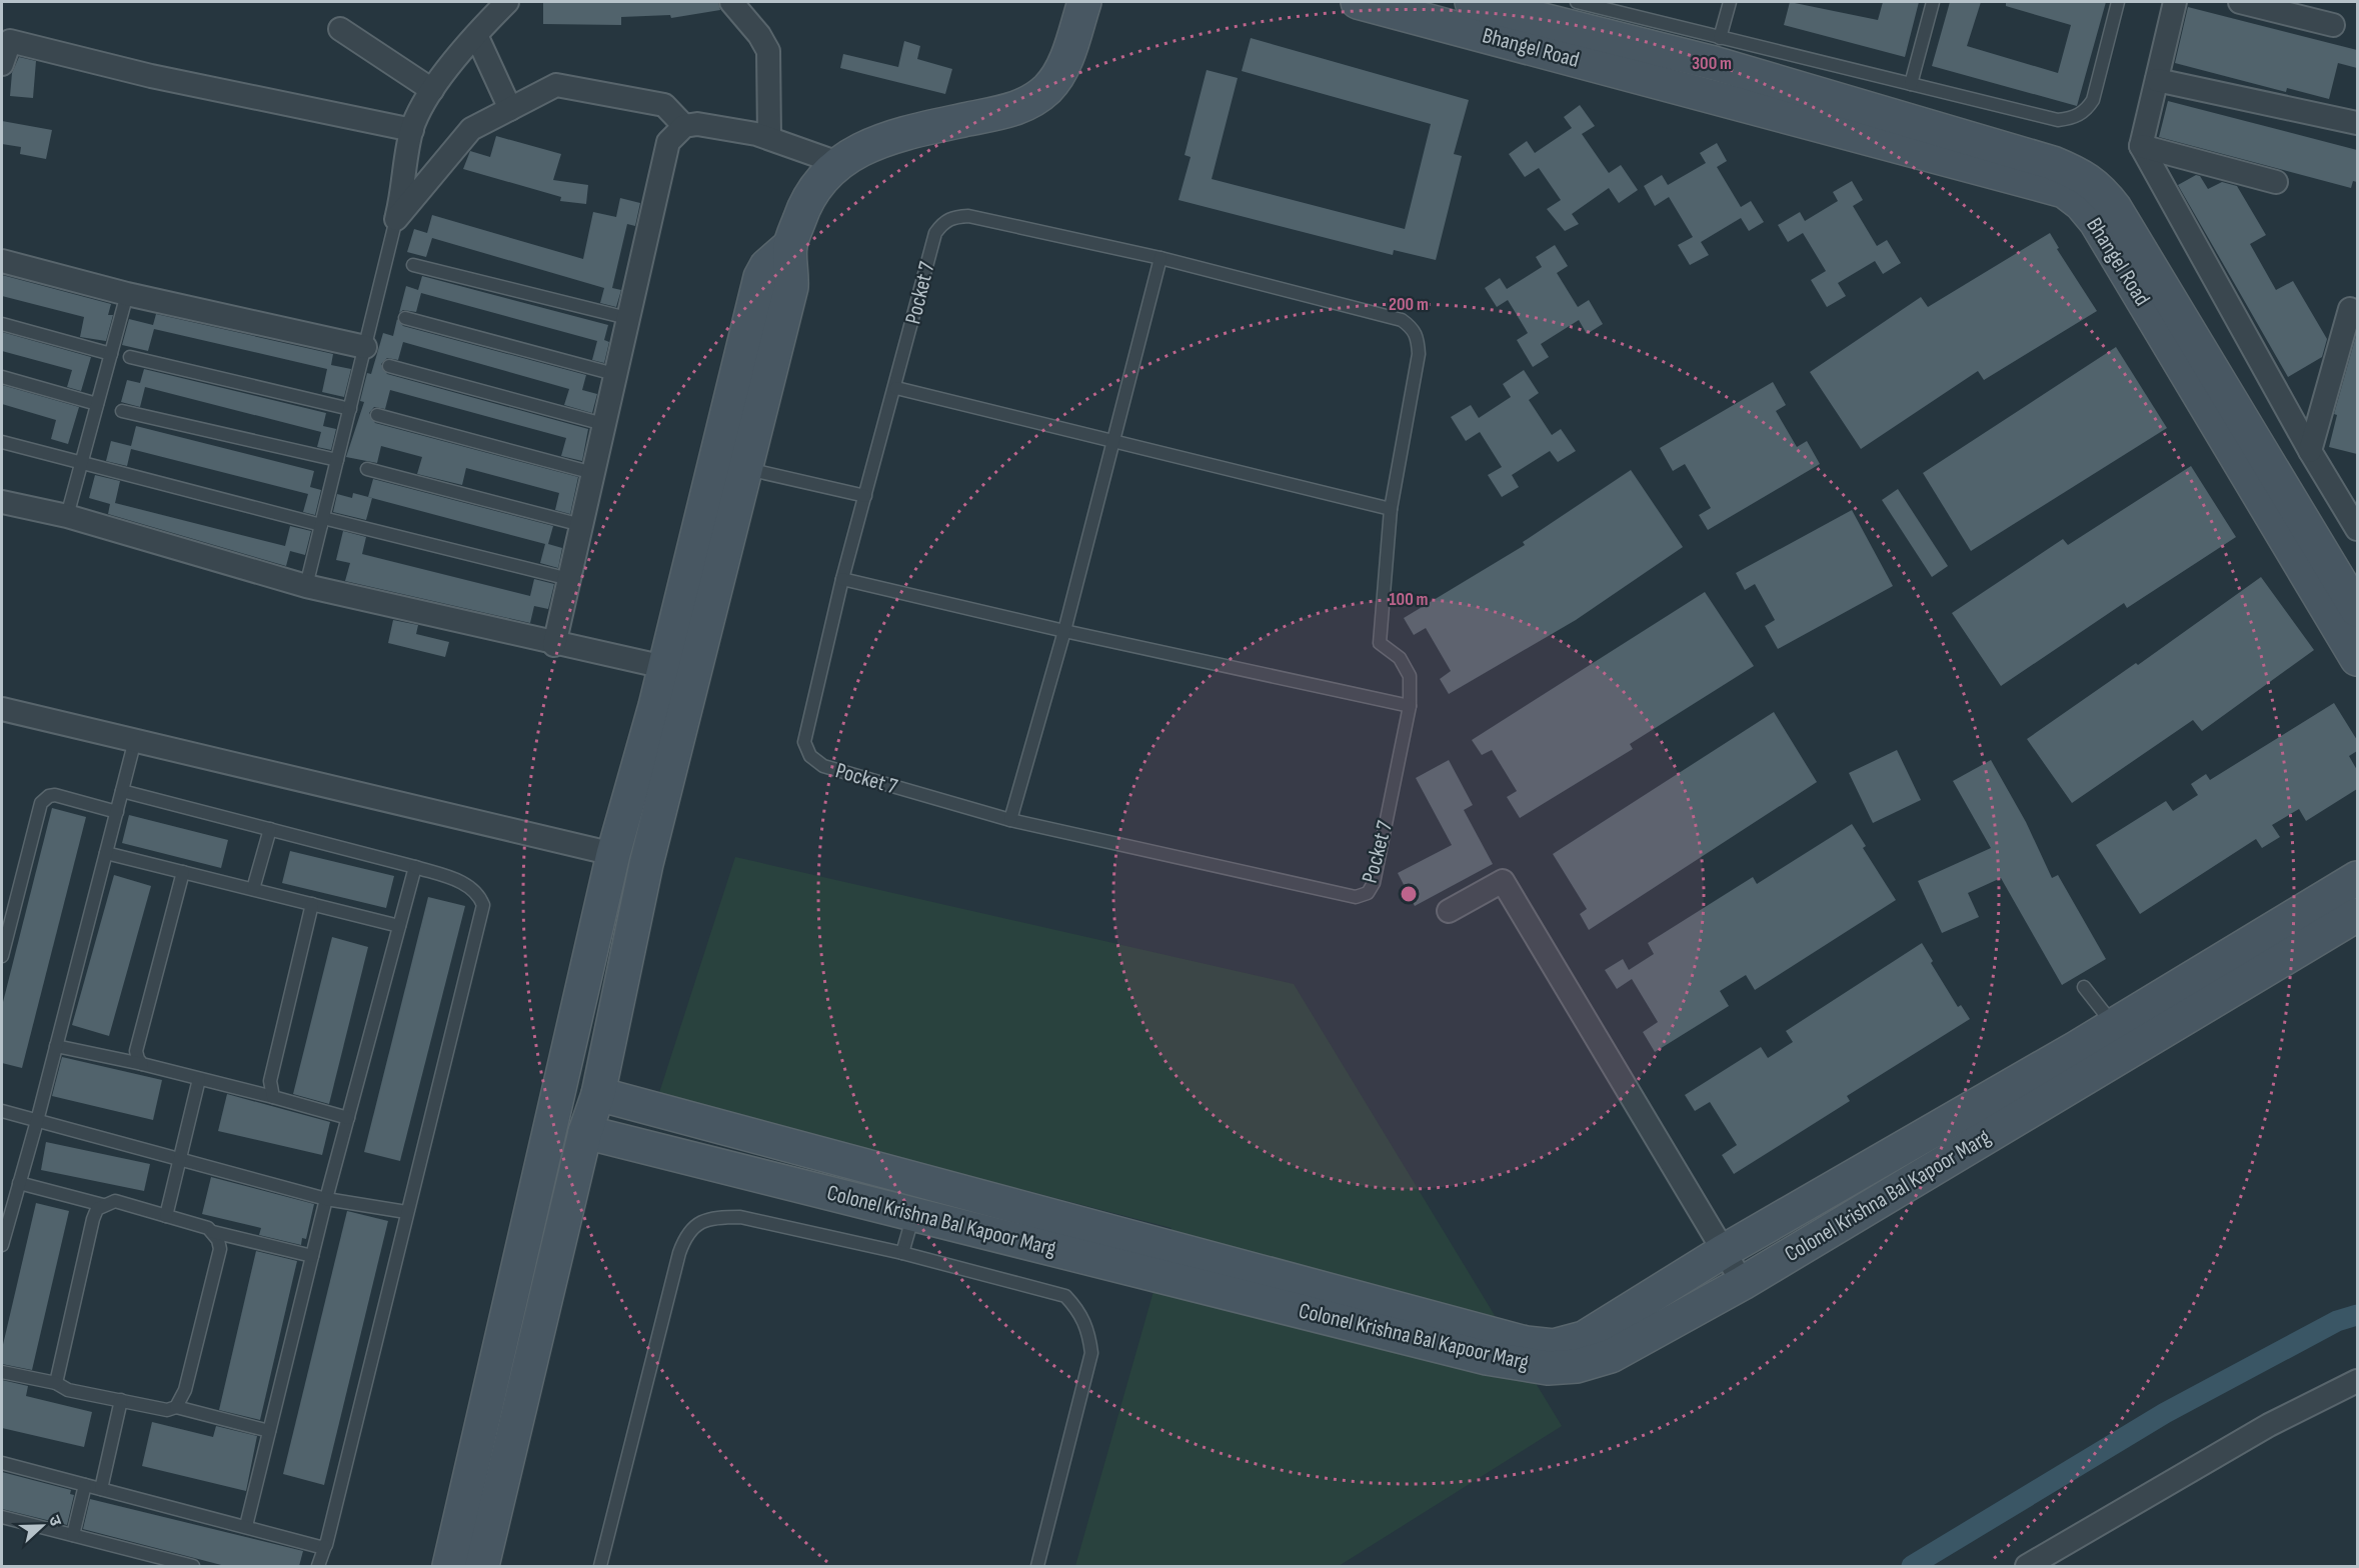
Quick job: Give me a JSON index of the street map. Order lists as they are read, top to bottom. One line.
{"streets":{"street":["Bhangel Road","Colonel Krishna Bal Kapoor Marg"],"lane":["Pocket 7"]},"north":"right","rings":["300 m","200 m","100 m"]}
